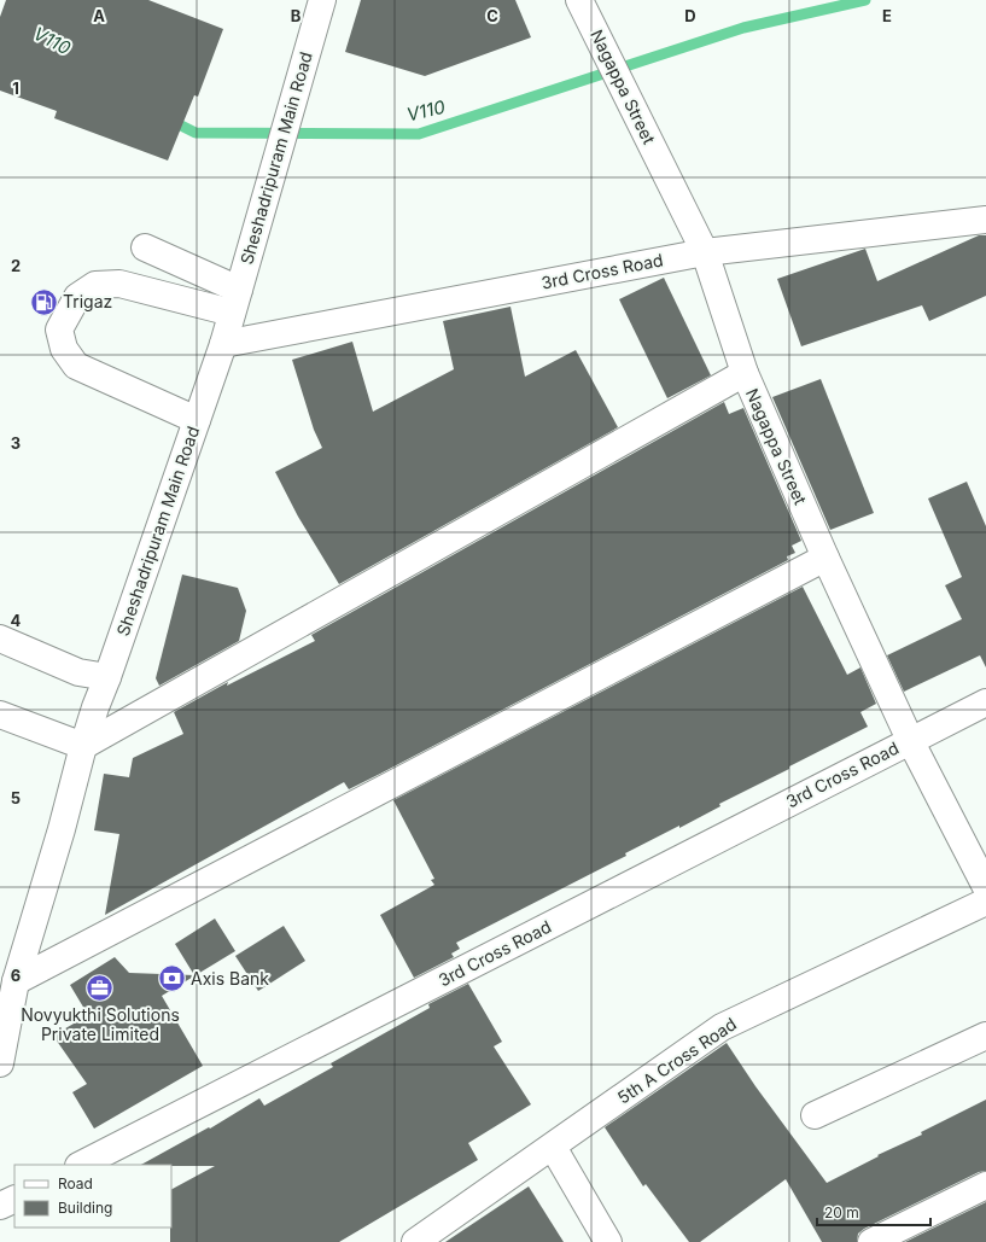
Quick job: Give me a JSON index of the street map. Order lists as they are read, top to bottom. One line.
{"streets":{"street":["Nagappa Street","Sheshadripuram Main Road","3rd Cross Road","5th A Cross Road"]},"crossings":[["Nagappa Street","3rd Cross Road"],["Sheshadripuram Main Road","3rd Cross Road"]],"water":["V110"],"places":{"fuel station":["Trigaz"],"bank":["Axis Bank"],"office":["Novyukthi Solutions Private Limited"]},"legend":["Road","Building"],"scale_bar":"20 m","grid":{"columns":["A","B","C","D","E"],"rows":["1","2","3","4","5","6"]}}
